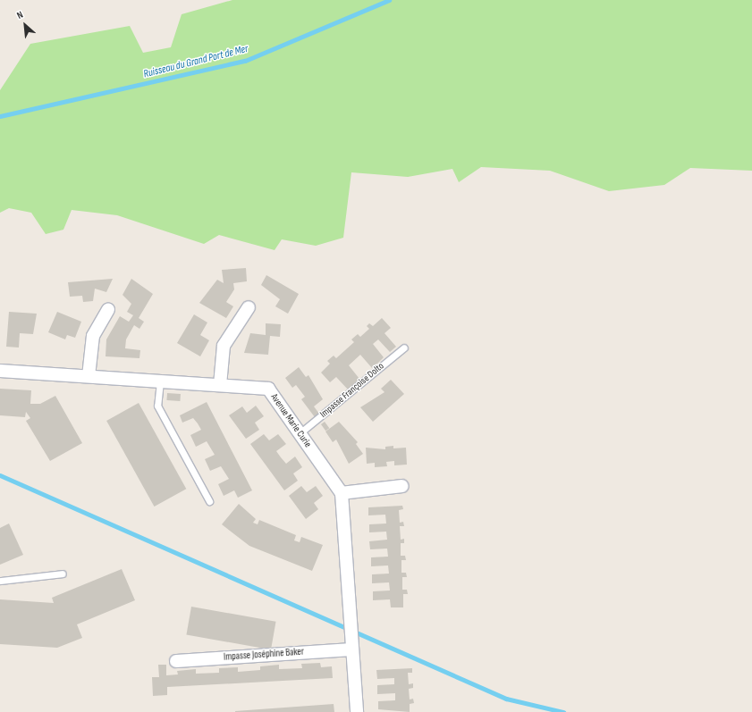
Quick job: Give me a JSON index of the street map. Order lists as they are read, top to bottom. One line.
{"streets":{"street":["Avenue Marie Curie","Impasse Joséphine Baker"],"lane":["Impasse Françoise Dolto"]},"crossings":[["Impasse Françoise Dolto","Avenue Marie Curie"]],"water":["Ruisseau du Grand Port de Mer"],"north":"top left"}
